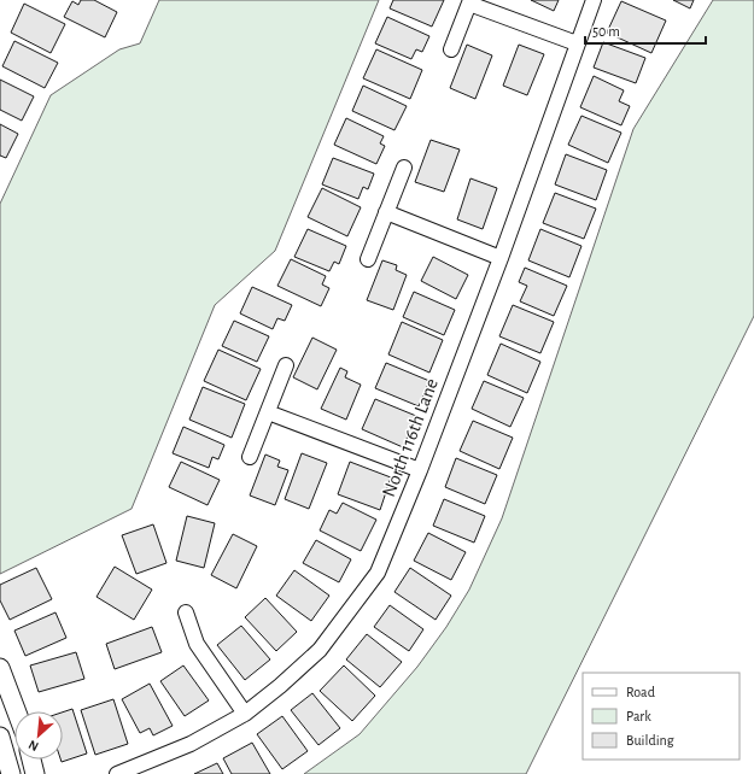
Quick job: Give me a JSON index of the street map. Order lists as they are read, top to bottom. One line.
{"streets":{"street":["North 116th Lane"]},"legend":["Road","Park","Building"],"scale_bar":"50 m","north":"bottom left"}
